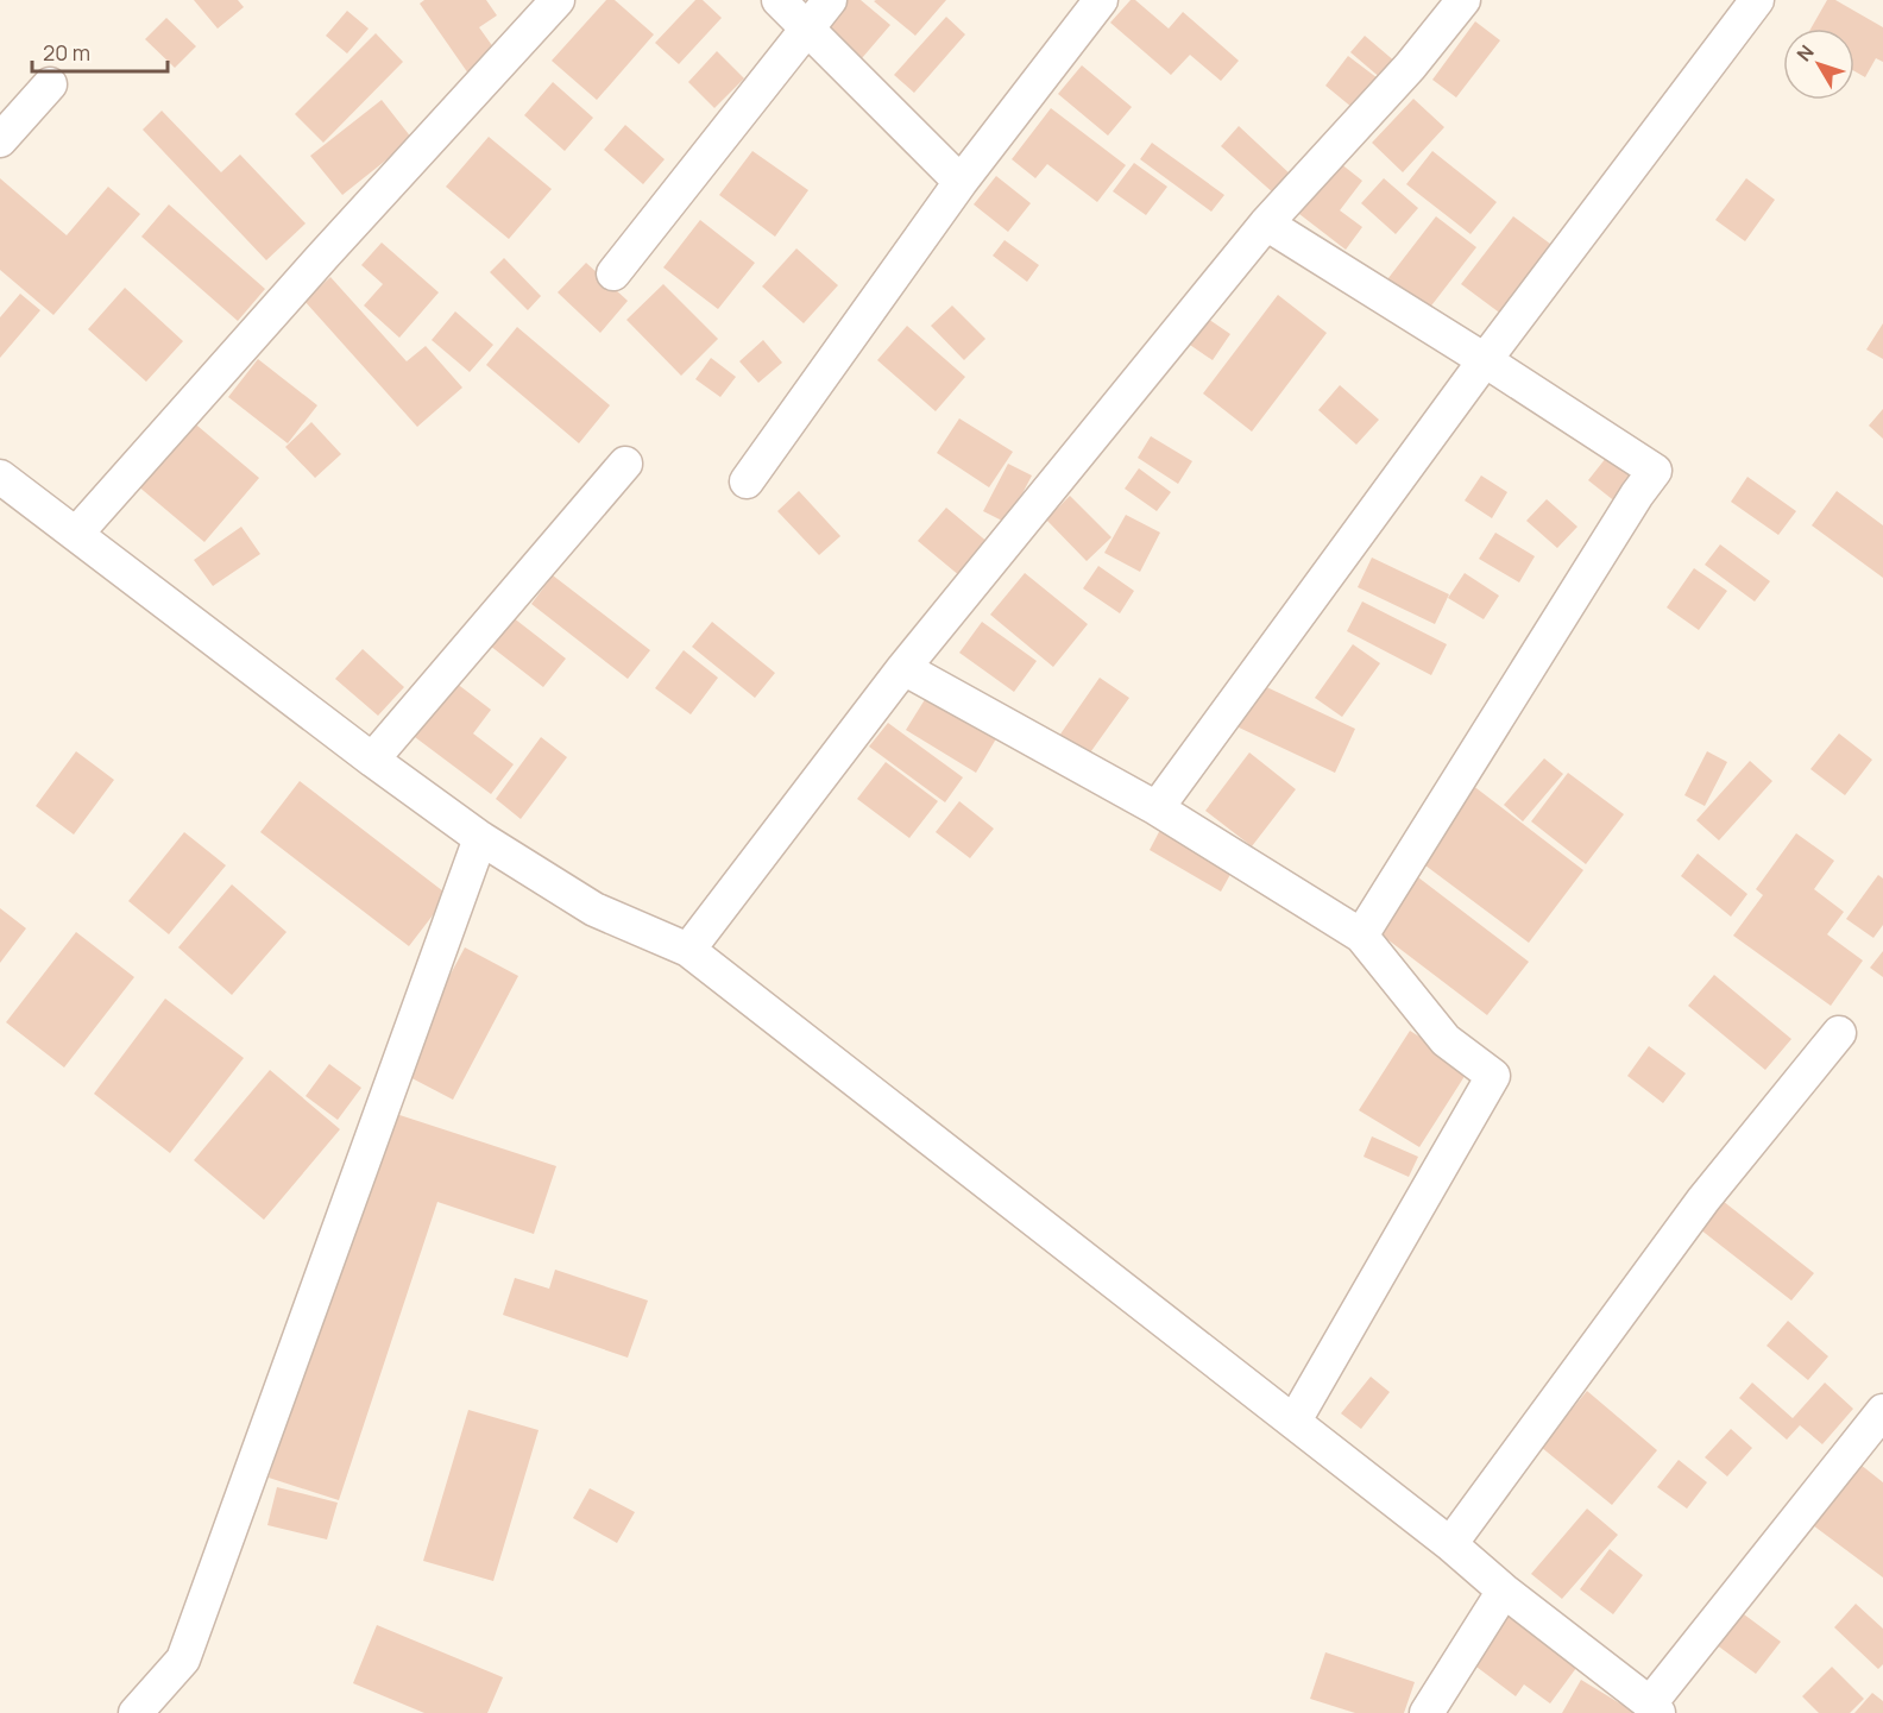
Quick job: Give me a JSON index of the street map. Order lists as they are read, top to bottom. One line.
{"scale_bar":"20 m","north":"top left"}
